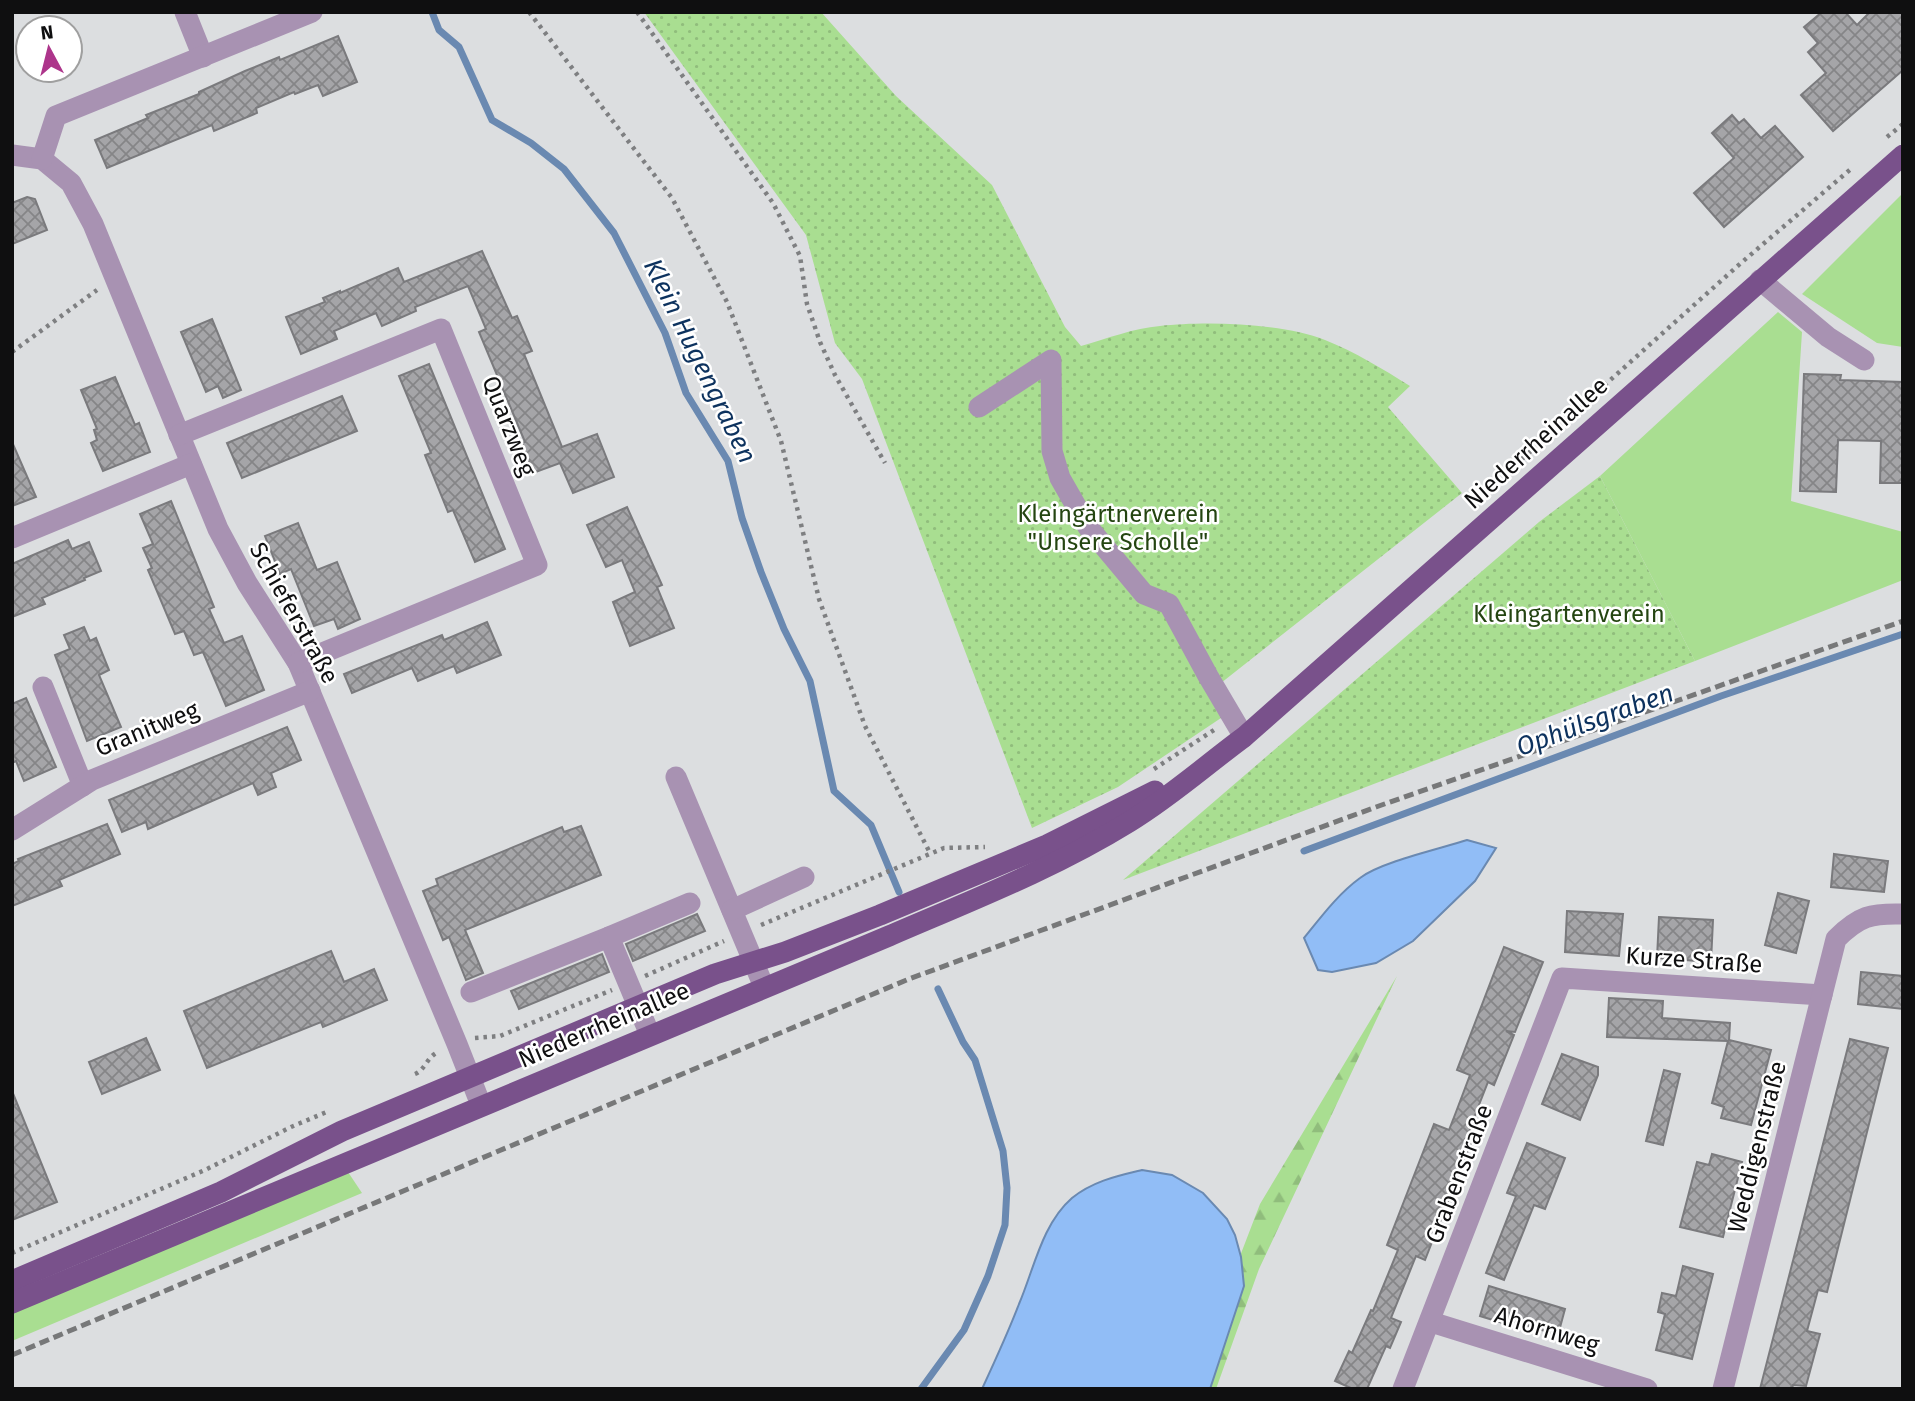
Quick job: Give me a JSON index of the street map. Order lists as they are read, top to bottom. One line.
{"streets":{"main road":["Niederrheinallee"],"street":["Quarzweg","Schieferstraße","Granitweg","Kurze Straße","Weddigenstraße","Grabenstraße","Ahornweg"]},"crossings":[["Quarzweg","Schieferstraße"],["Niederrheinallee","Schieferstraße"],["Schieferstraße","Granitweg"],["Kurze Straße","Weddigenstraße"],["Kurze Straße","Grabenstraße"],["Grabenstraße","Ahornweg"]],"water":["Klein Hugengraben","Ophülsgraben"],"parks":["Kleingärtnerverein \"Unsere Scholle\"","Kleingartenverein"],"north":"top"}
